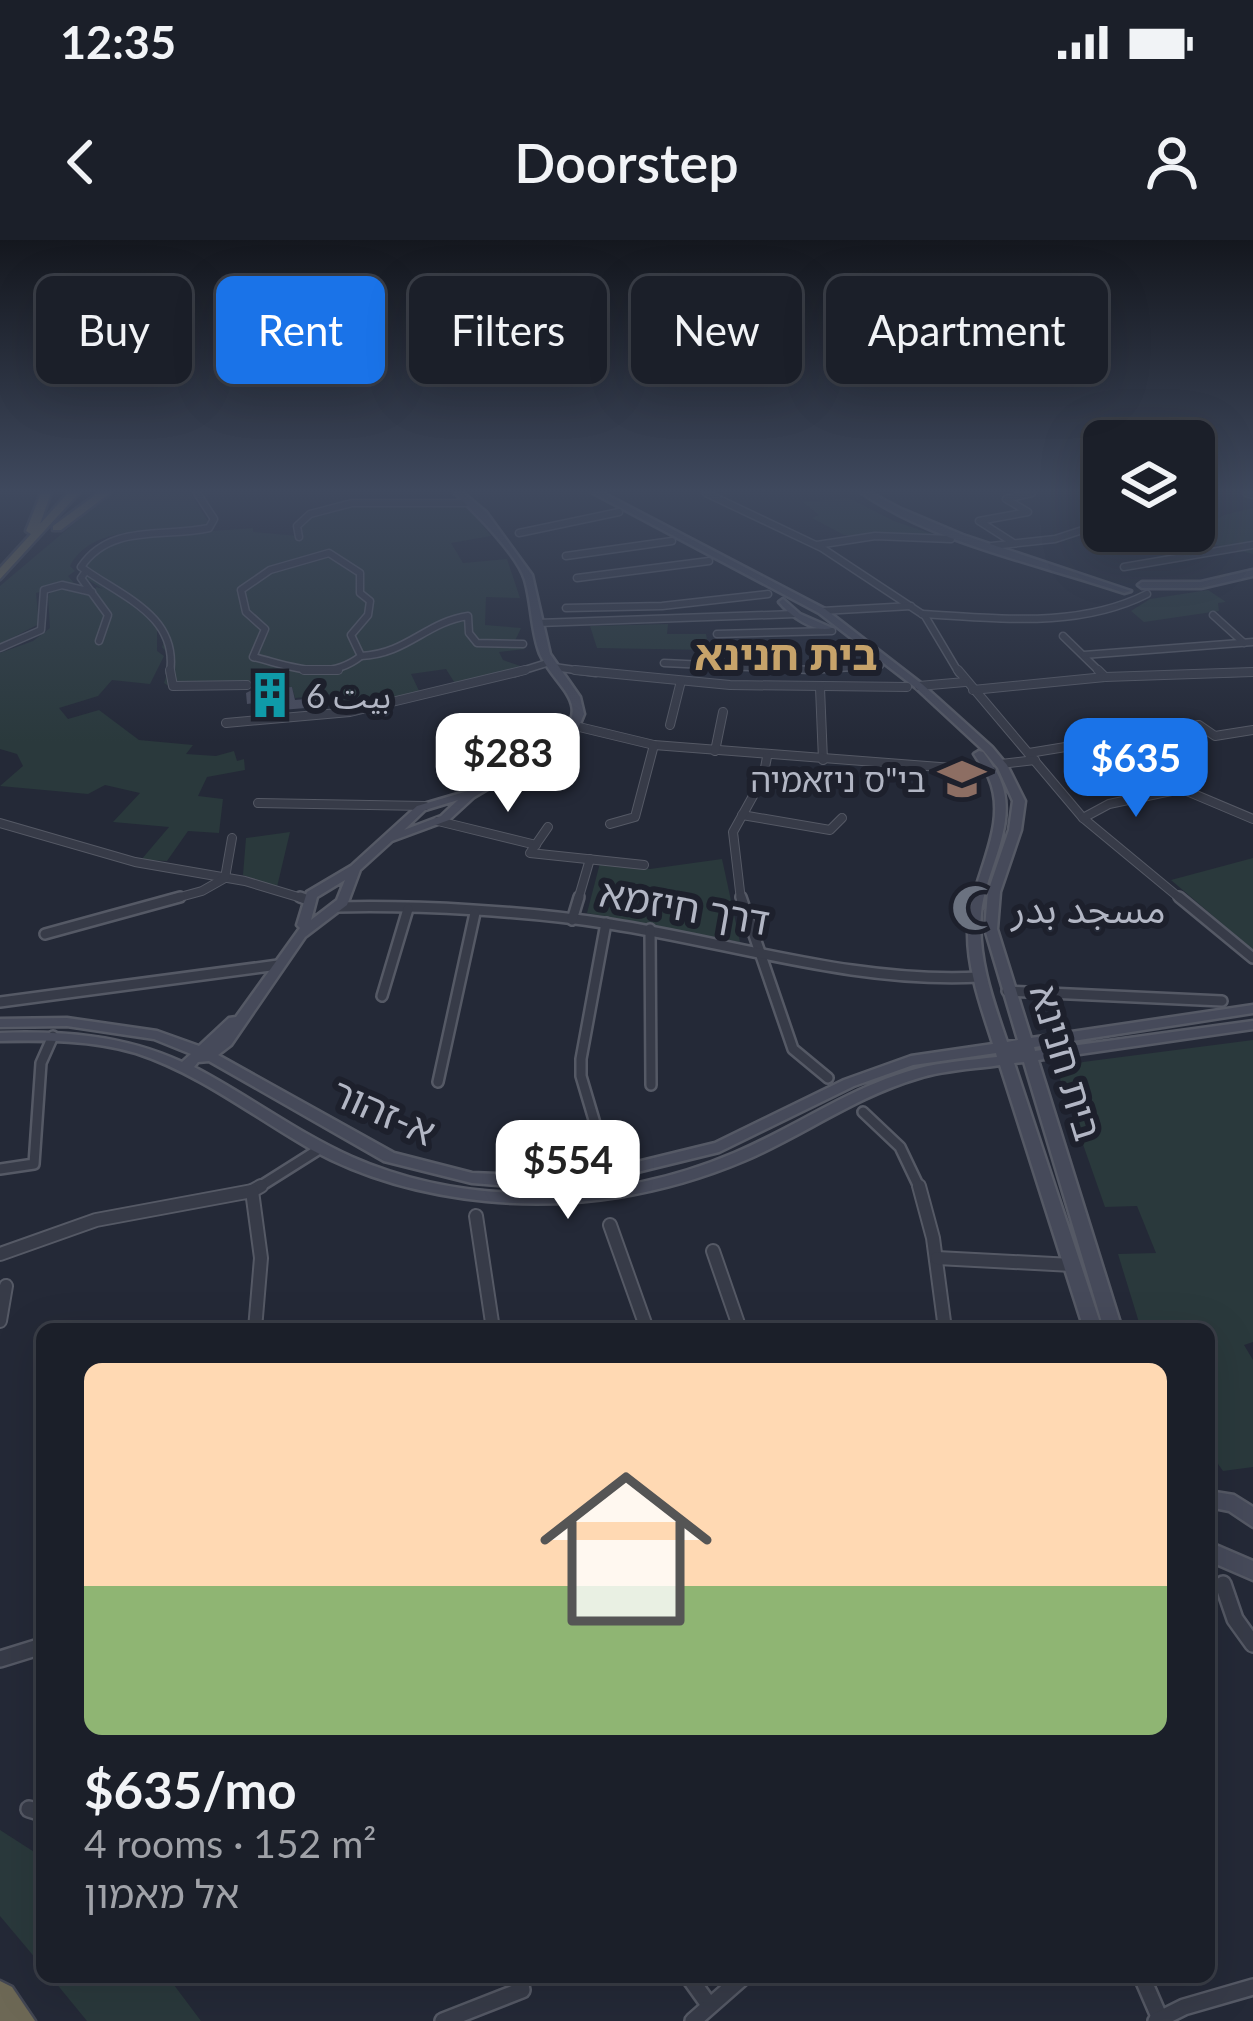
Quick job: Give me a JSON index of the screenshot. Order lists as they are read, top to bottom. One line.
{"streets":{"street":["דרך חיזמא","בית חנינא","א-זהור"]},"crossings":[["דרך חיזמא","בית חנינא"],["בית חנינא","א-זהור"]],"districts":["בית חנינא"],"places":{"building":["بيت 6"],"school or university":["בי\"ס ניזאמיה"],"mosque":["مسجد بدر"]},"page":{"status":"12:35","header":"Doorstep","chip":["Buy","Rent","Filters","New","Apartment"],"price":["$283","$635","$554"],"list":[{"name":"$635/mo","note":"4 rooms · 152 m² · אל מאמון"}]}}
